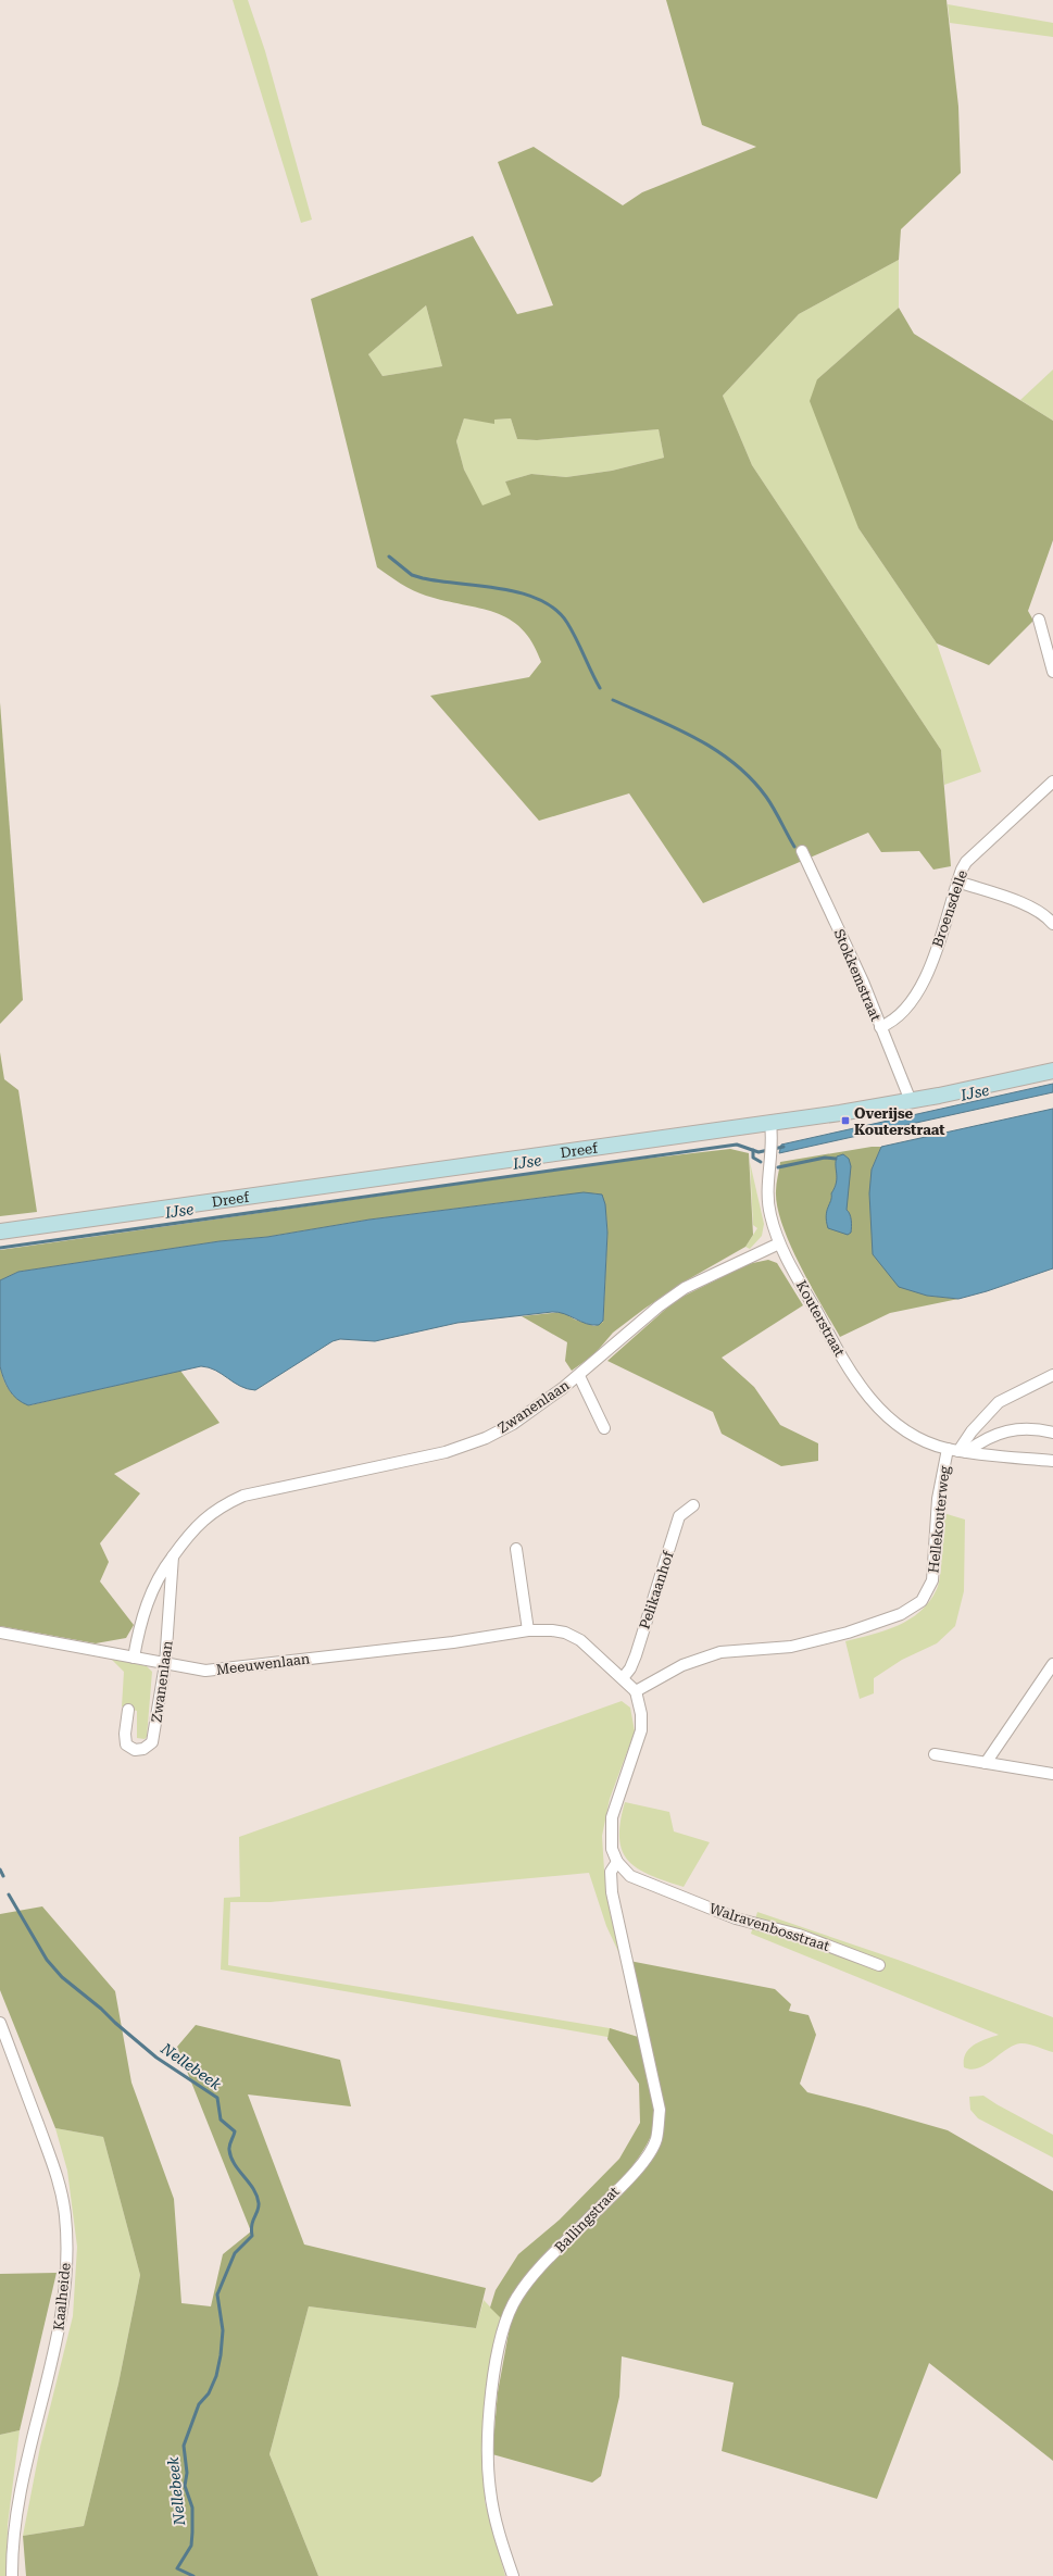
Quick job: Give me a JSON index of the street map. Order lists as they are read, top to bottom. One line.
{"streets":{"main road":["Dreef"],"street":["Broensdelle","Stokkemstraat","Kouterstraat","Zwanenlaan","Hellekouterweg","Pelikaanhof","Meeuwenlaan","Walravenbosstraat","Ballingstraat","Kaalheide"]},"crossings":[["Broensdelle","Stokkemstraat"],["Stokkemstraat","Dreef"],["Dreef","Kouterstraat"],["Kouterstraat","Zwanenlaan"],["Kouterstraat","Hellekouterweg"],["Zwanenlaan","Meeuwenlaan"],["Hellekouterweg","Meeuwenlaan"],["Pelikaanhof","Meeuwenlaan"],["Walravenbosstraat","Ballingstraat"]],"water":["IJse","Nellebeek"],"places":{"transit":["Overijse Kouterstraat"]}}
